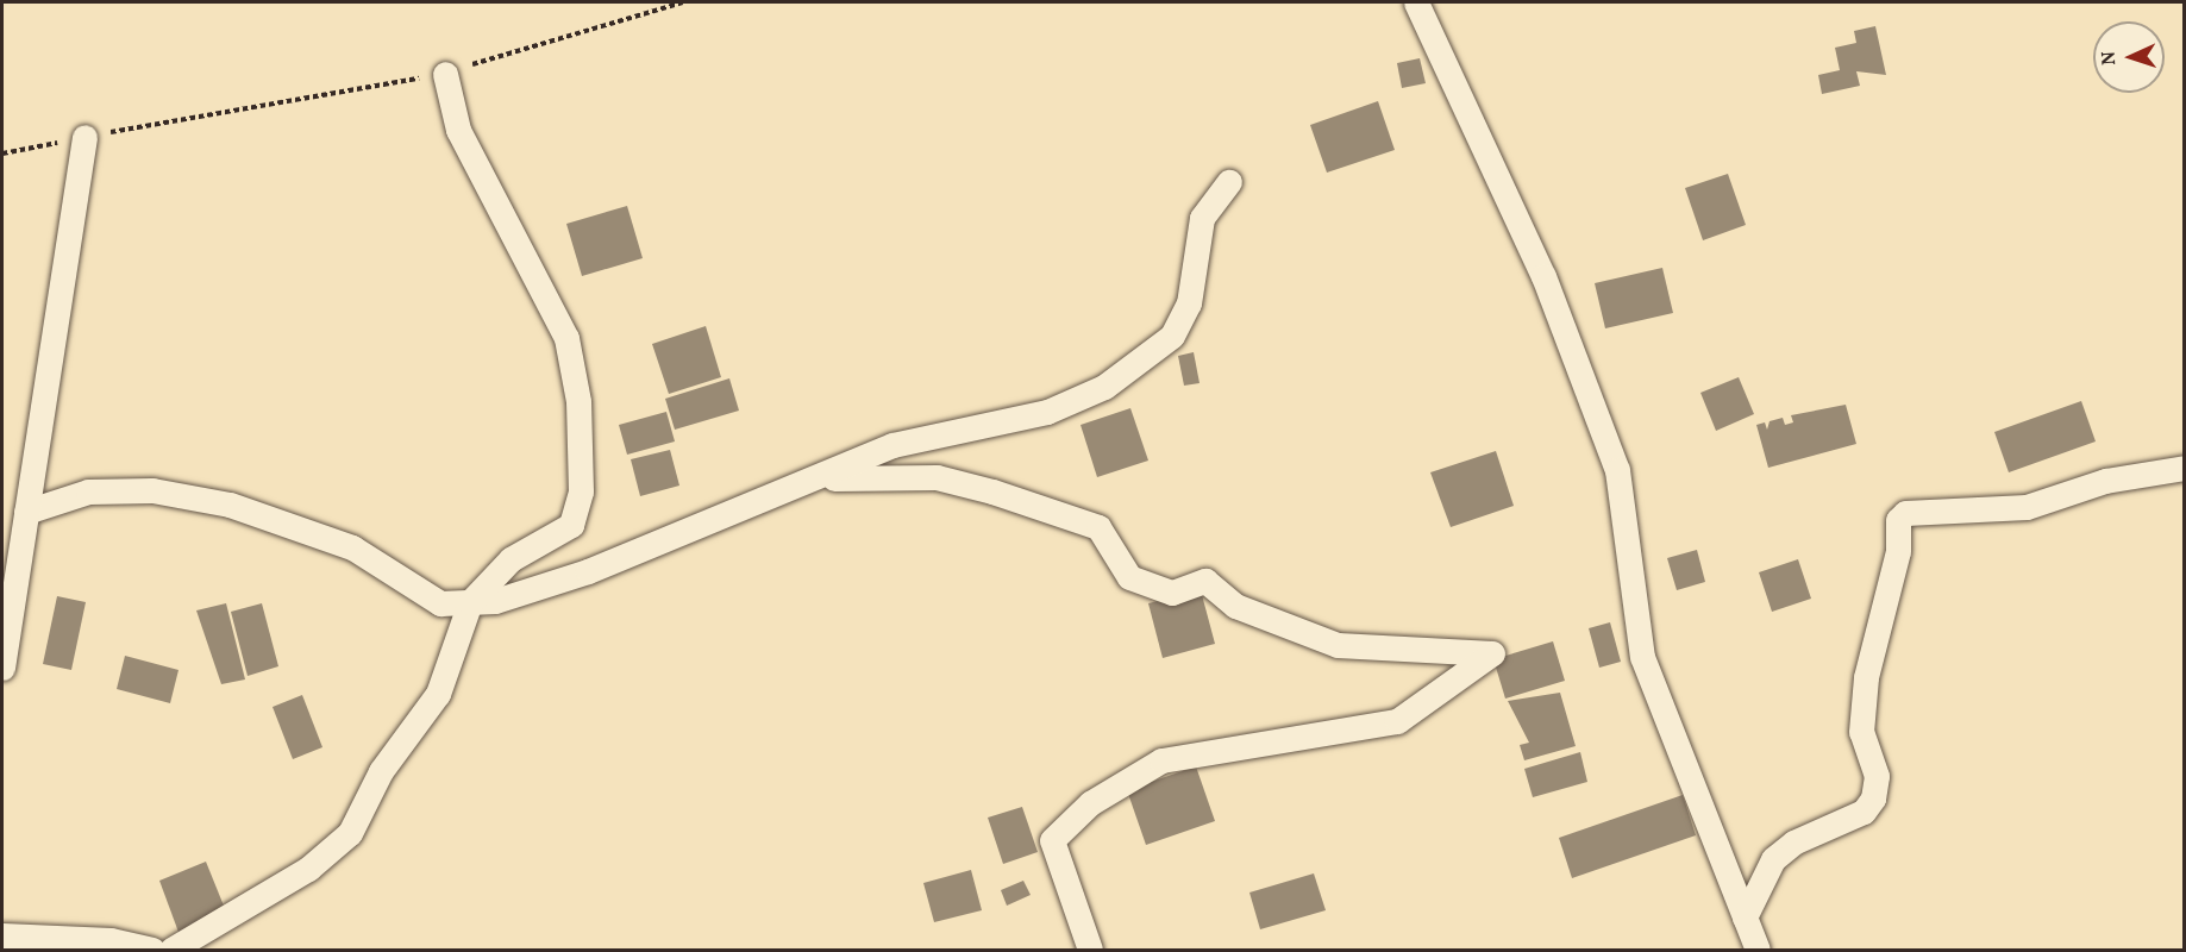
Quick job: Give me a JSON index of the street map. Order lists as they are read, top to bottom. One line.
{"north":"left"}
